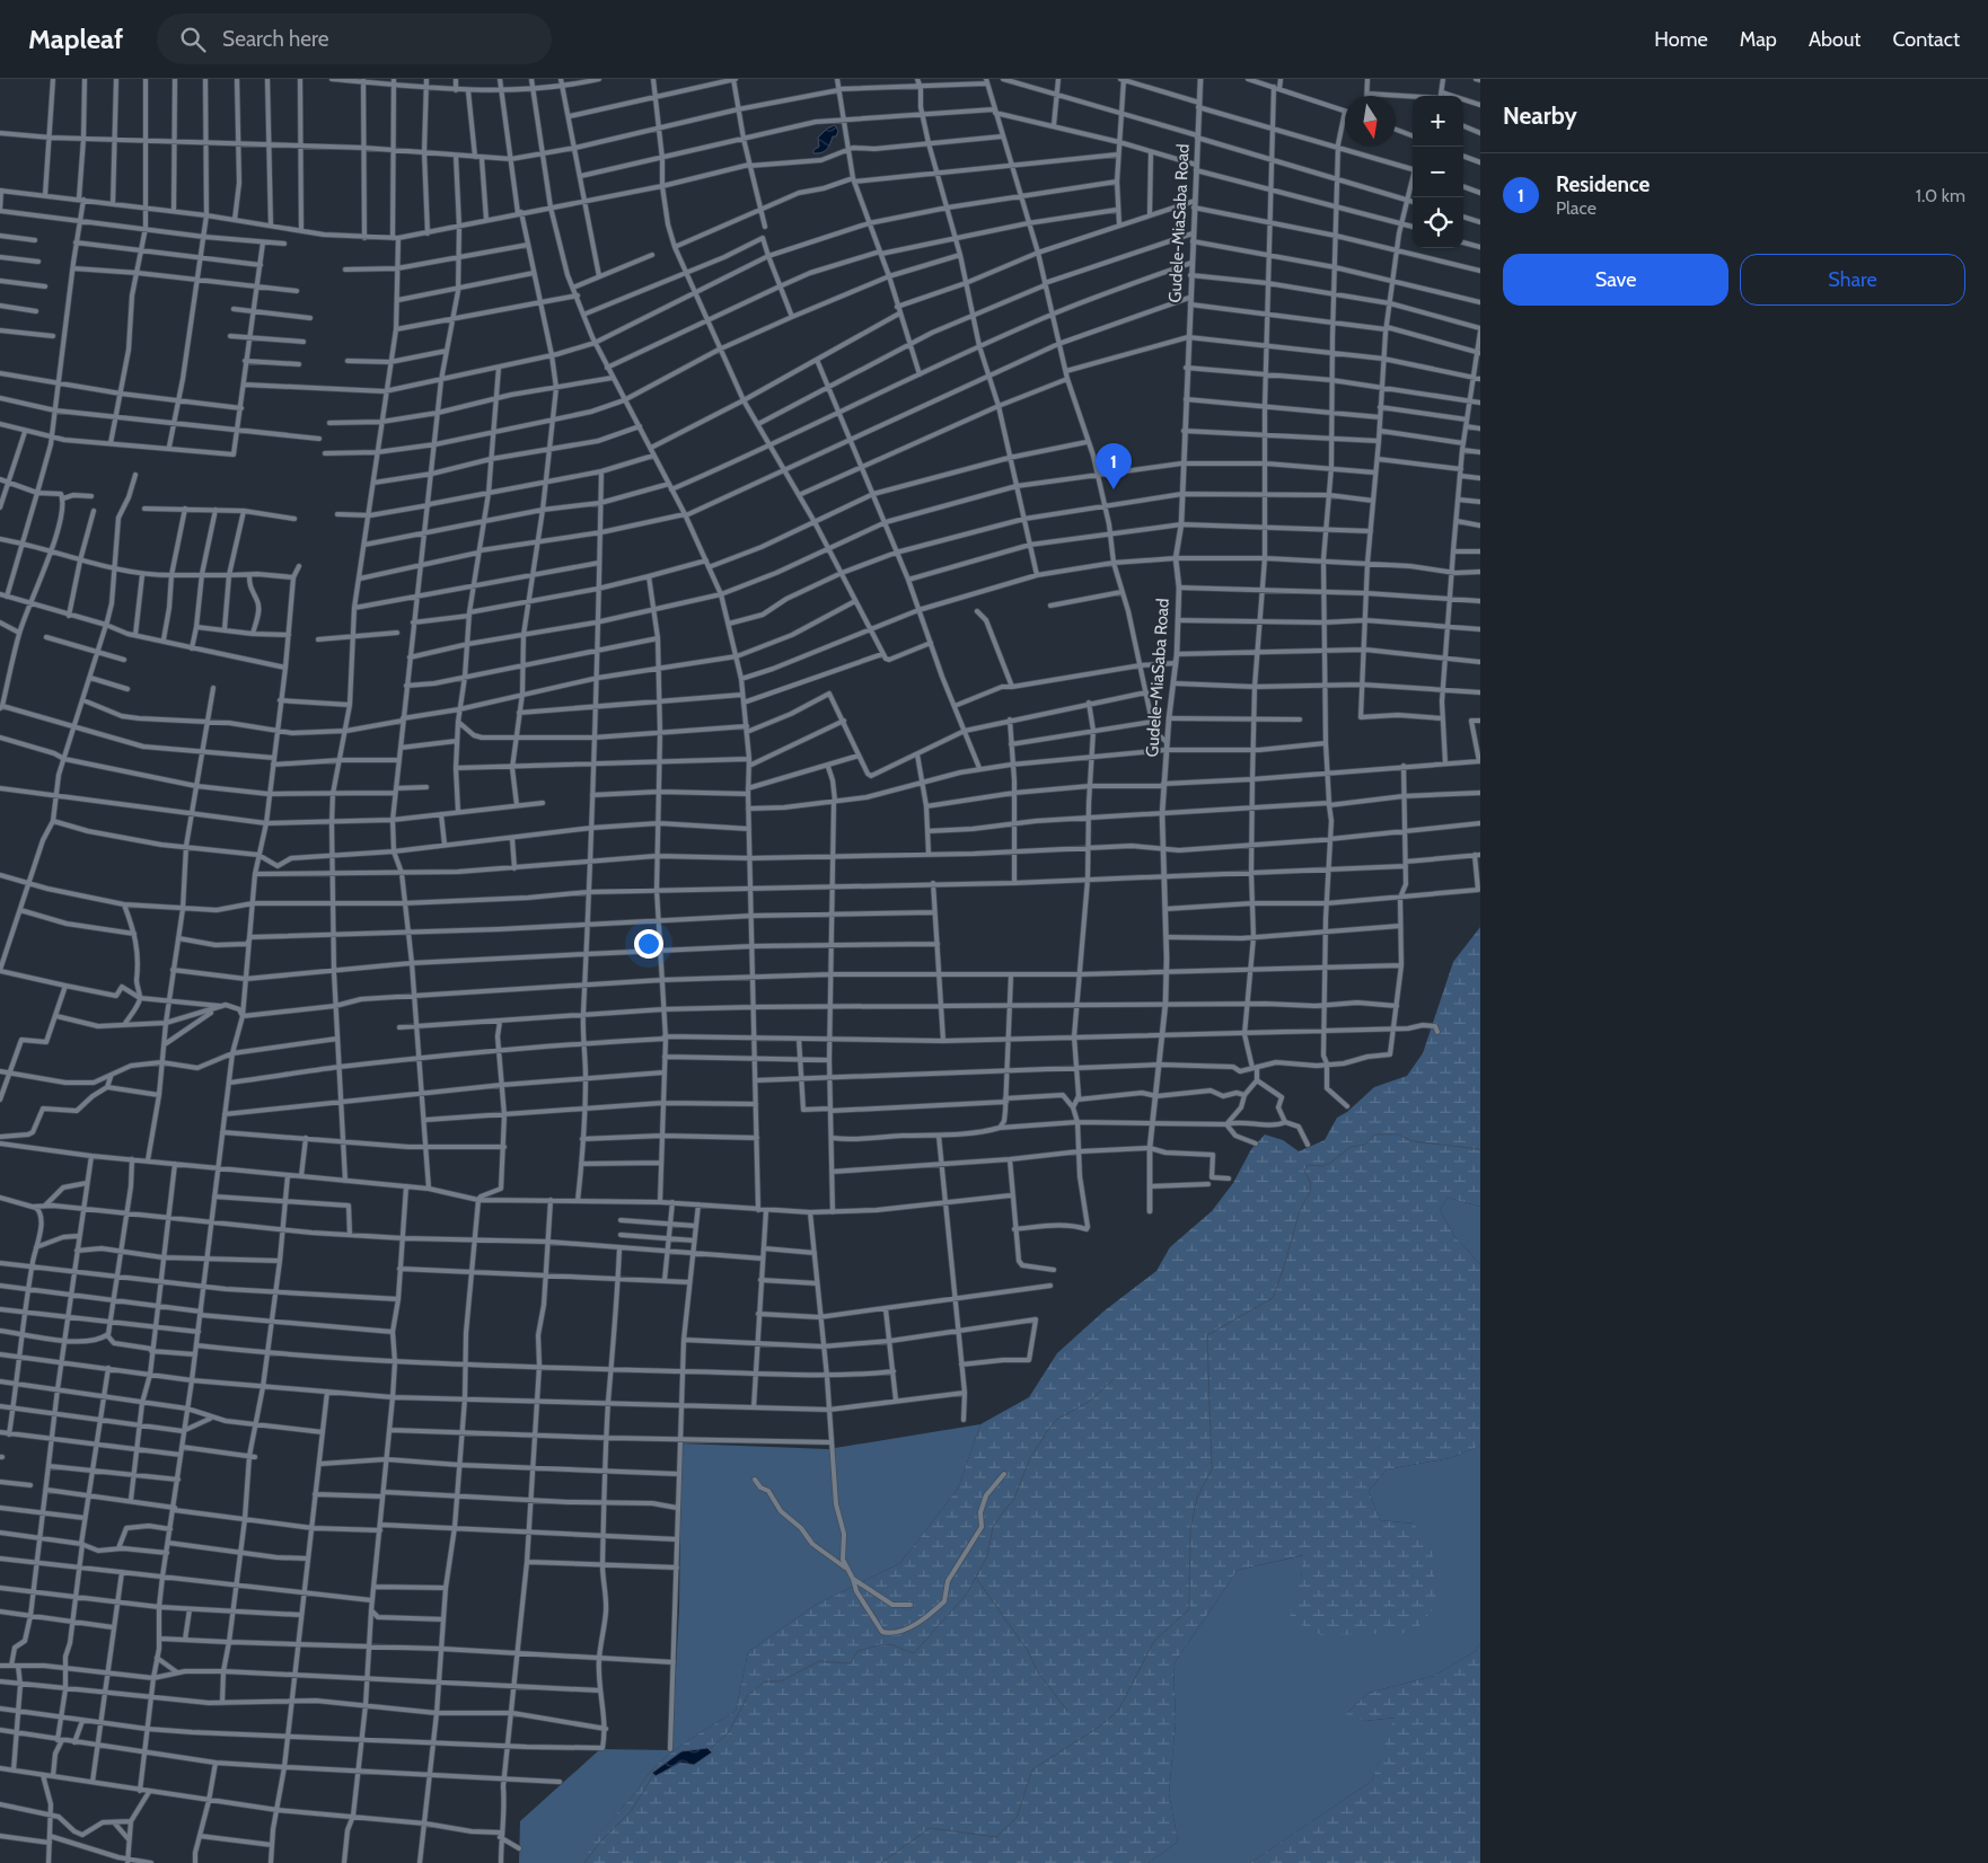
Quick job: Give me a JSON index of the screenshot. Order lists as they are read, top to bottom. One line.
{"streets":{"street":["Gudele-MiaSaba Road"]},"north":"bottom","page":{"header":"Mapleaf","search":"Search here","nav":["Home","Map","About","Contact"],"heading":"Nearby","map_buttons":["+","−"],"list":[{"mark":"1","name":"Residence","note":"Place","value":"1.0 km"}],"buttons":["Save","Share"],"pins":"1"}}
